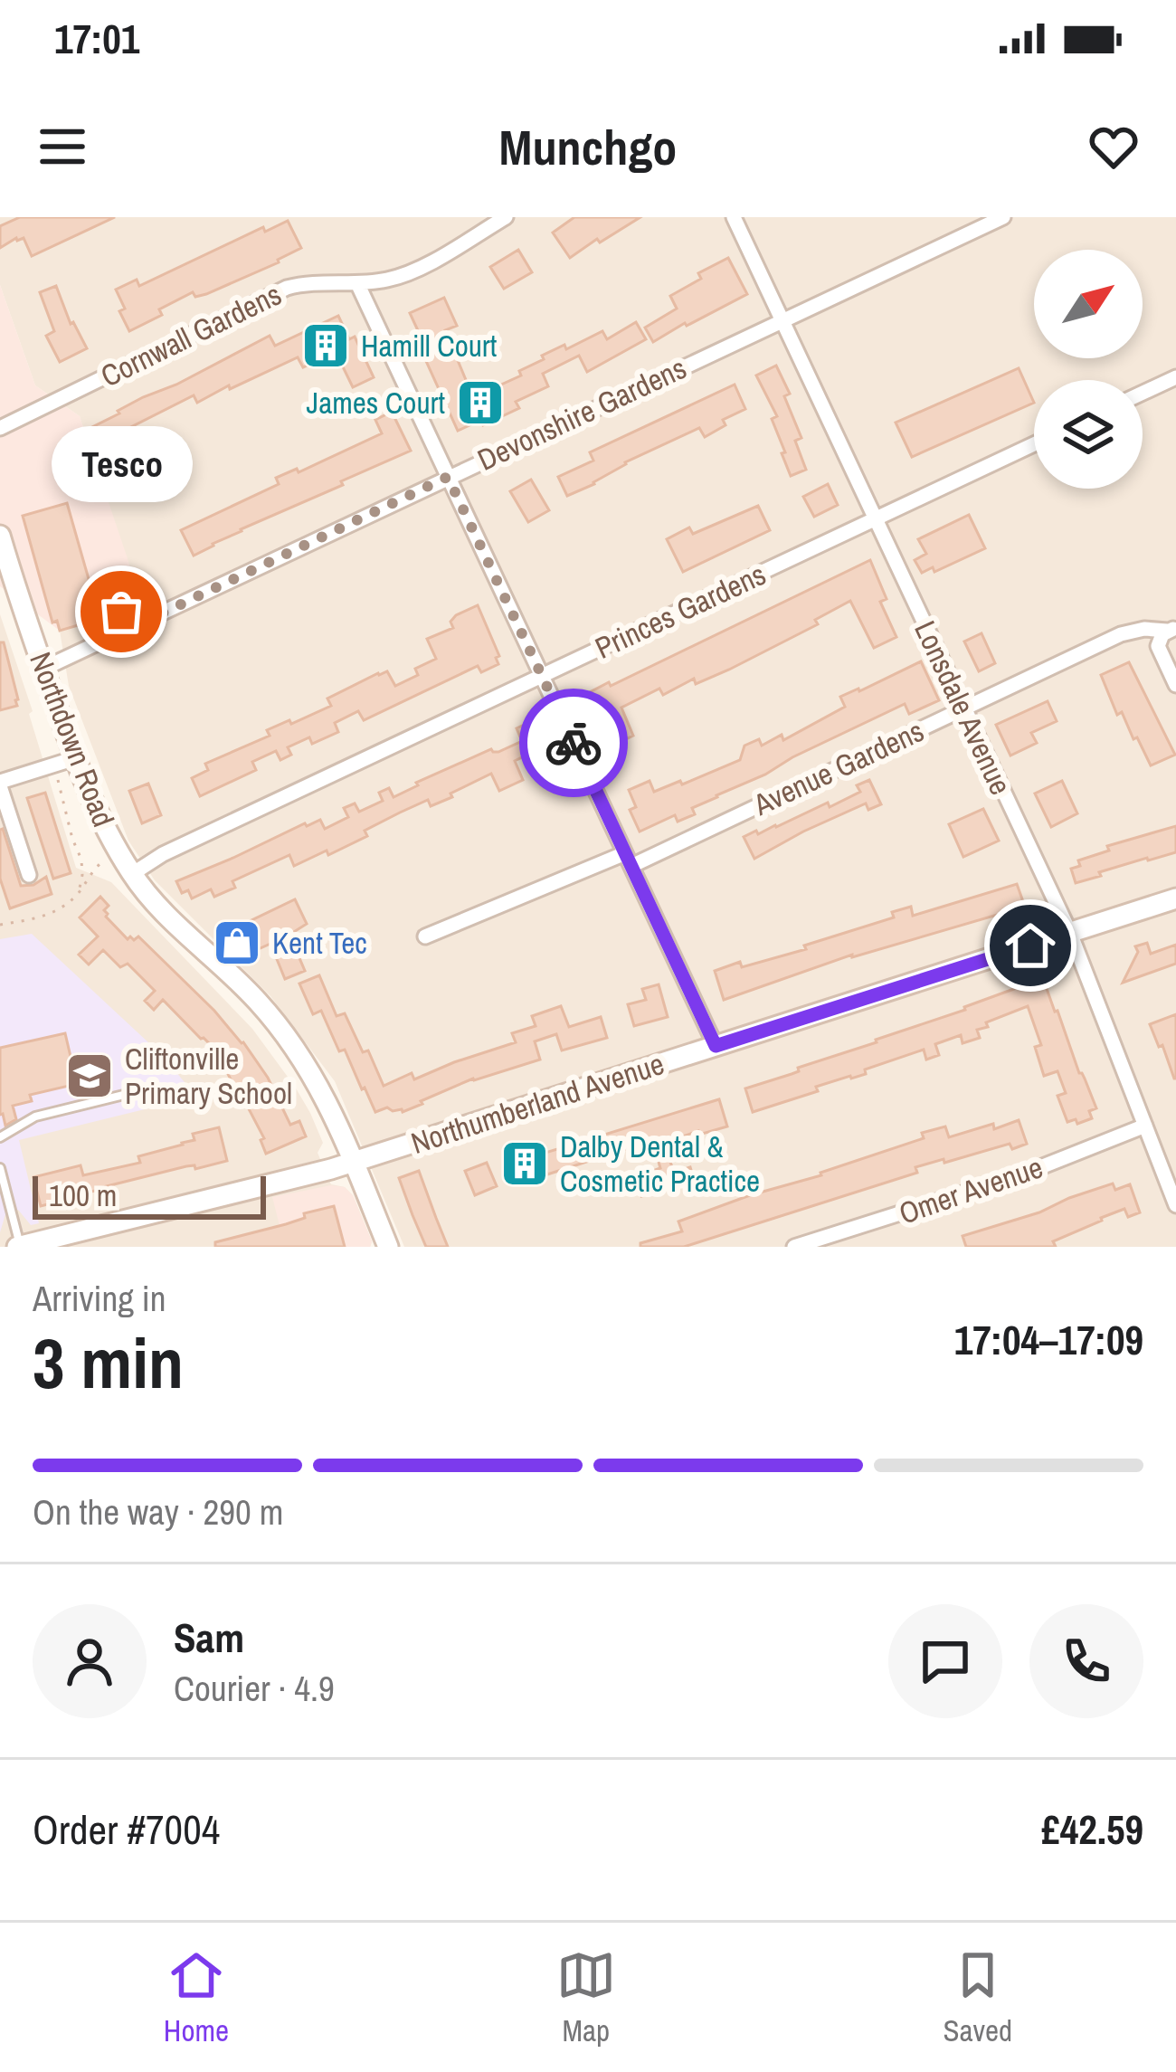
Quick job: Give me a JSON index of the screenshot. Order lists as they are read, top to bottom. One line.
{"streets":{"street":["Cornwall Gardens","Devonshire Gardens","Princes Gardens","Lonsdale Avenue","Northdown Road","Avenue Gardens","Northumberland Avenue","Omer Avenue"]},"crossings":[["Devonshire Gardens","Lonsdale Avenue"],["Devonshire Gardens","Northdown Road"],["Princes Gardens","Lonsdale Avenue"],["Princes Gardens","Northdown Road"],["Lonsdale Avenue","Avenue Gardens"],["Lonsdale Avenue","Northumberland Avenue"],["Lonsdale Avenue","Omer Avenue"],["Northdown Road","Northumberland Avenue"]],"places":{"building":["Hamill Court","James Court","Dalby Dental & Cosmetic Practice"],"other":["Tesco"],"shop":["Kent Tec"],"school or university":["Cliftonville Primary School"]},"scale_bar":"100 m","north":"top right","page":{"status":"17:01","header":"Munchgo","bubble":"Tesco","scale":"100 m","heading":["3 min","Arriving in","17:04–17:09"],"panel":["Sam","Courier · 4.9","Order #7004","£42.59"],"bar":"On the way · 290 m","tabs":["Home","Map","Saved"]}}
